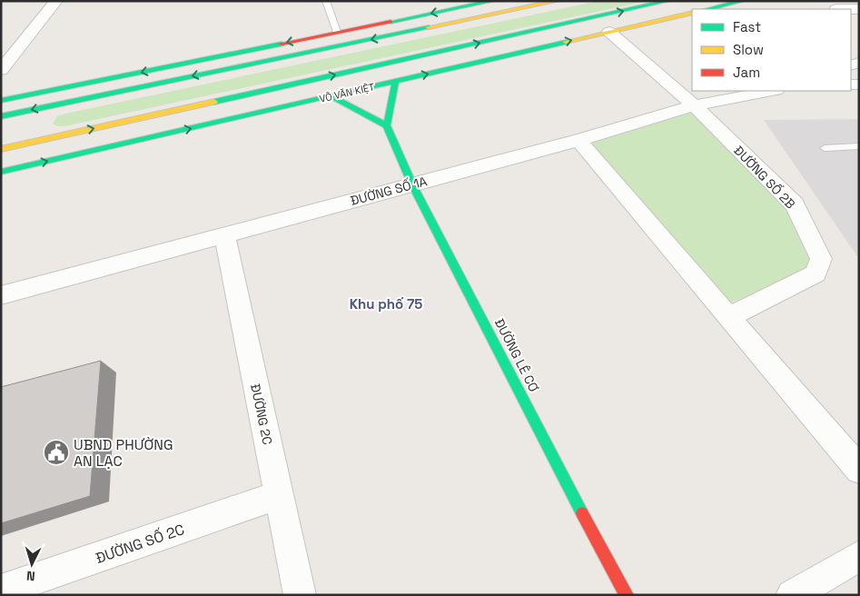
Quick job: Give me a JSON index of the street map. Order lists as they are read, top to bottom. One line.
{"streets":{"main road":["VÕ VĂN KIỆT","ĐƯỜNG LÊ CƠ"],"street":["ĐƯỜNG SỐ 2B","ĐƯỜNG SỐ 1A","ĐƯỜNG 2C","ĐƯỜNG SỐ 2C"]},"crossings":[["VÕ VĂN KIỆT","ĐƯỜNG SỐ 2B"],["ĐƯỜNG SỐ 2B","ĐƯỜNG SỐ 1A"],["ĐƯỜNG SỐ 1A","ĐƯỜNG LÊ CƠ"],["ĐƯỜNG SỐ 1A","ĐƯỜNG 2C"],["ĐƯỜNG 2C","ĐƯỜNG SỐ 2C"]],"districts":["Khu phố 75"],"places":{"public building":["UBND PHƯỜNG AN LẠC"]},"legend":["Fast","Slow","Jam"],"north":"bottom"}
